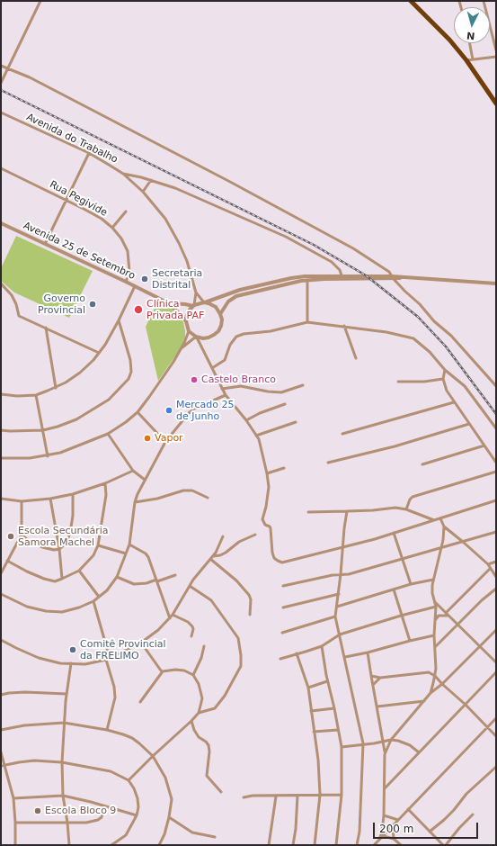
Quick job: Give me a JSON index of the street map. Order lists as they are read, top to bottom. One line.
{"streets":{"street":["Avenida do Trabalho","Rua Pegivide","Avenida 25 de Setembro"]},"crossings":[["Avenida do Trabalho","Avenida 25 de Setembro"],["Rua Pegivide","Avenida 25 de Setembro"]],"places":["Secretaria Distrital","Governo Provincial","Clínica Privada PAF","Castelo Branco","Mercado 25 de Junho","Vapor","Escola Secundária Samora Machel","Comitê Provincial da FRELIMO","Escola Bloco 9"],"scale_bar":"200 m","north":"bottom"}
